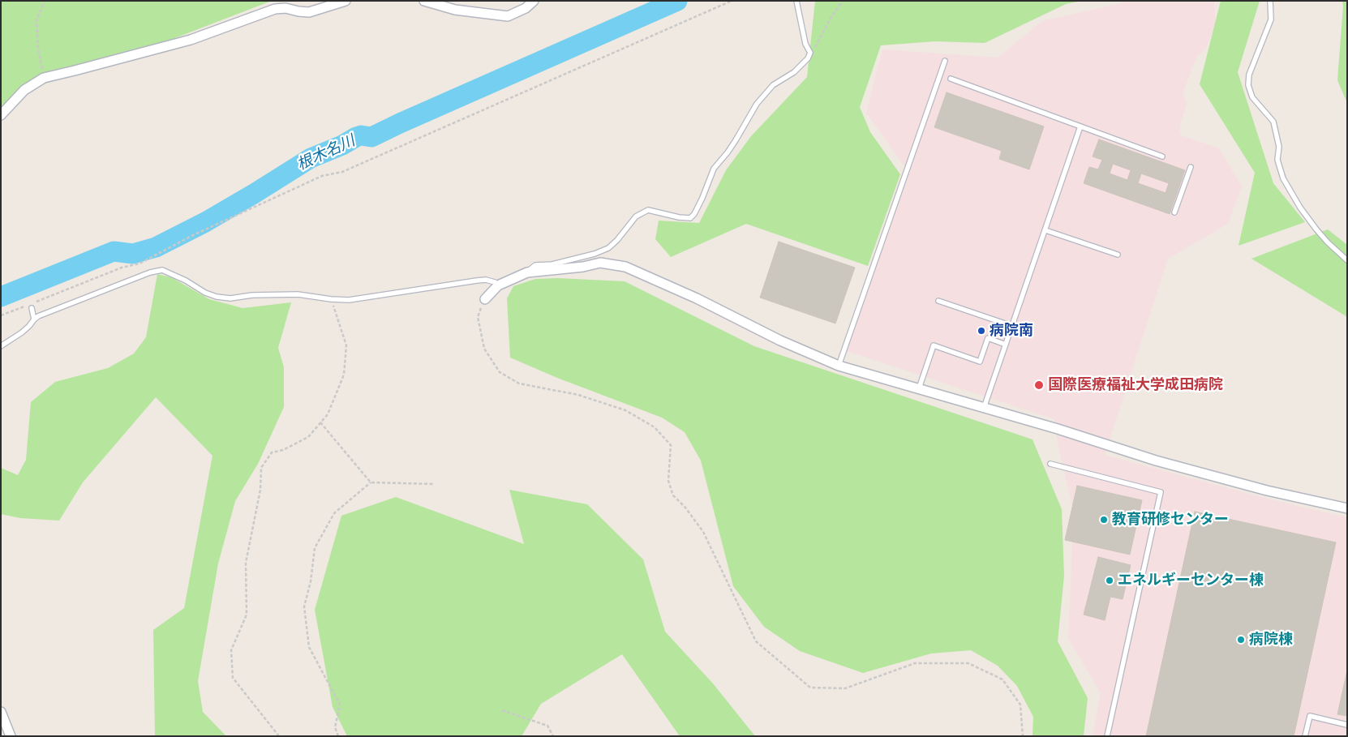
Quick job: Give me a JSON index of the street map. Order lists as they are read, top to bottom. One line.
{"water":["根木名川"],"places":["病院南","国際医療福祉大学成田病院","教育研修センター","エネルギーセンター棟","病院棟"]}
